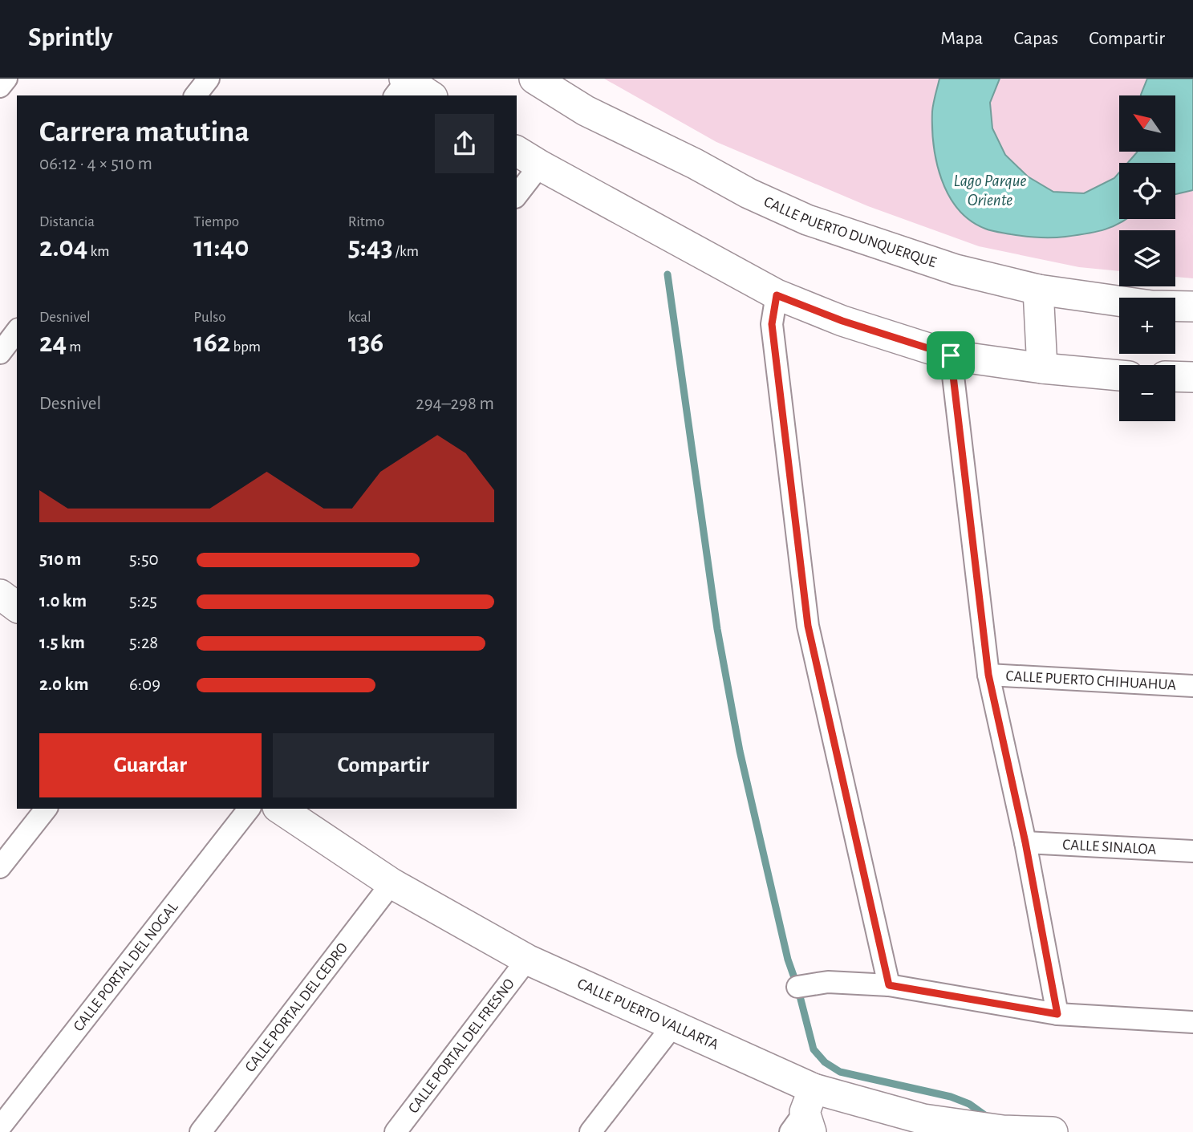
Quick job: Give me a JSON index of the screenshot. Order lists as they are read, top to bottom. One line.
{"streets":{"main road":["CALLE PUERTO DUNQUERQUE","CALLE PUERTO VALLARTA"],"street":["CALLE PUERTO CHIHUAHUA","CALLE SINALOA","CALLE PORTAL DEL NOGAL","CALLE PORTAL DEL CEDRO","CALLE PORTAL DEL FRESNO"]},"crossings":[["CALLE PORTAL DEL CEDRO","CALLE PUERTO VALLARTA"],["CALLE PUERTO VALLARTA","CALLE PORTAL DEL FRESNO"]],"water":["Lago Parque Oriente"],"north":"top left","page":{"header":"Sprintly","nav":["Mapa","Capas","Compartir"],"map_buttons":["+","−"],"heading":["Carrera matutina","06:12 · 4 × 510 m"],"stats":[["Distancia","2.04 km"],["Tiempo","11:40"],["Ritmo","5:43 /km"],["Desnivel","24 m"],["Pulso","162 bpm"],["kcal","136"]],"chart":["Desnivel","294–298 m"],"list":[{"name":"510 m","note":"5:50"},{"name":"1.0 km","note":"5:25"},{"name":"1.5 km","note":"5:28"},{"name":"2.0 km","note":"6:09"}],"buttons":["Guardar","Compartir"]}}
